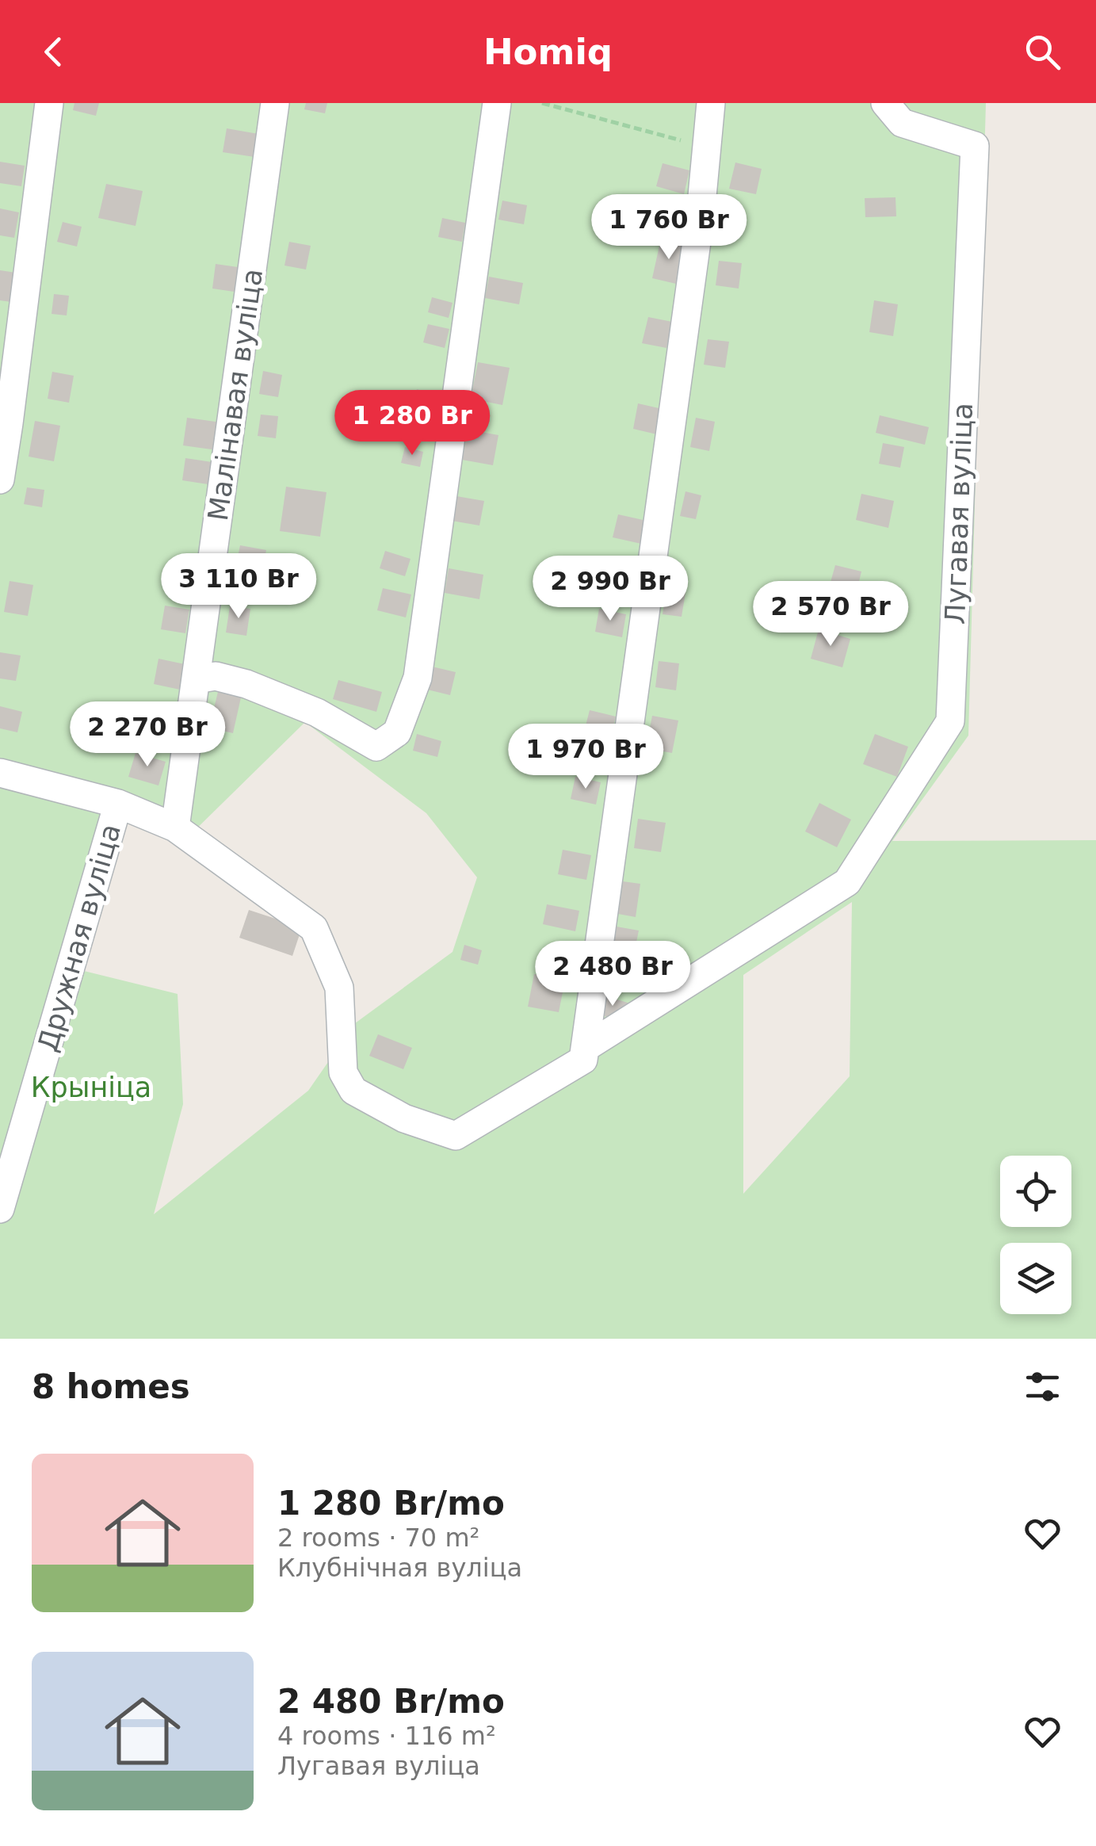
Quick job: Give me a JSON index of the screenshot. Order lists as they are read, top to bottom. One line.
{"streets":{"street":["Малінавая вуліца","Лугавая вуліца","Дружная вуліца"]},"parks":["Крыніца"],"page":{"header":"Homiq","price":["1 760 Br","1 280 Br","3 110 Br","2 990 Br","2 570 Br","2 270 Br","1 970 Br","2 480 Br"],"heading":"8 homes","list":[{"name":"1 280 Br/mo","note":"2 rooms · 70 m² · Клубнічная вуліца"},{"name":"2 480 Br/mo","note":"4 rooms · 116 m² · Лугавая вуліца"}]}}
